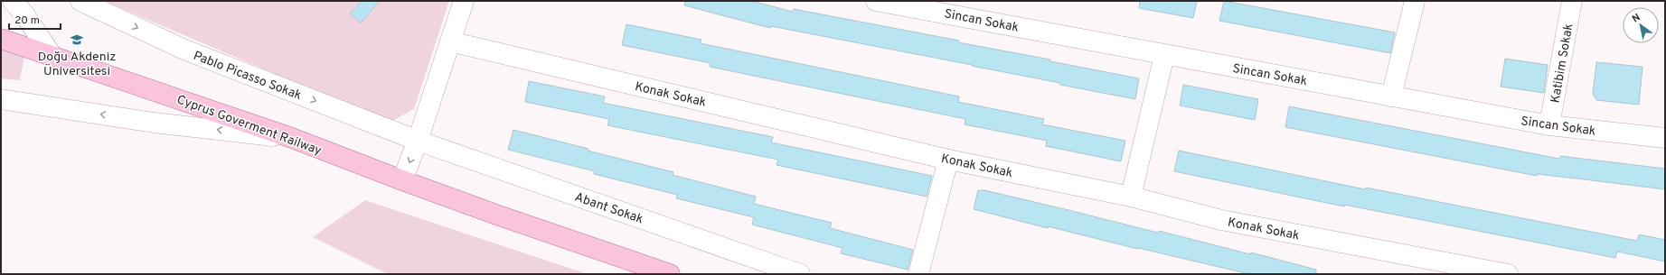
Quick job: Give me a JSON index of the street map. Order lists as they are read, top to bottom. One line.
{"streets":{"main road":["Cyprus Goverment Railway"],"street":["Sincan Sokak","Katibim Sokak","Pablo Picasso Sokak","Konak Sokak","Abant Sokak"]},"crossings":[["Sincan Sokak","Katibim Sokak"],["Pablo Picasso Sokak","Abant Sokak"]],"places":{"school or university":["Doğu Akdeniz Üniversitesi"]},"scale_bar":"20 m","north":"top left"}
